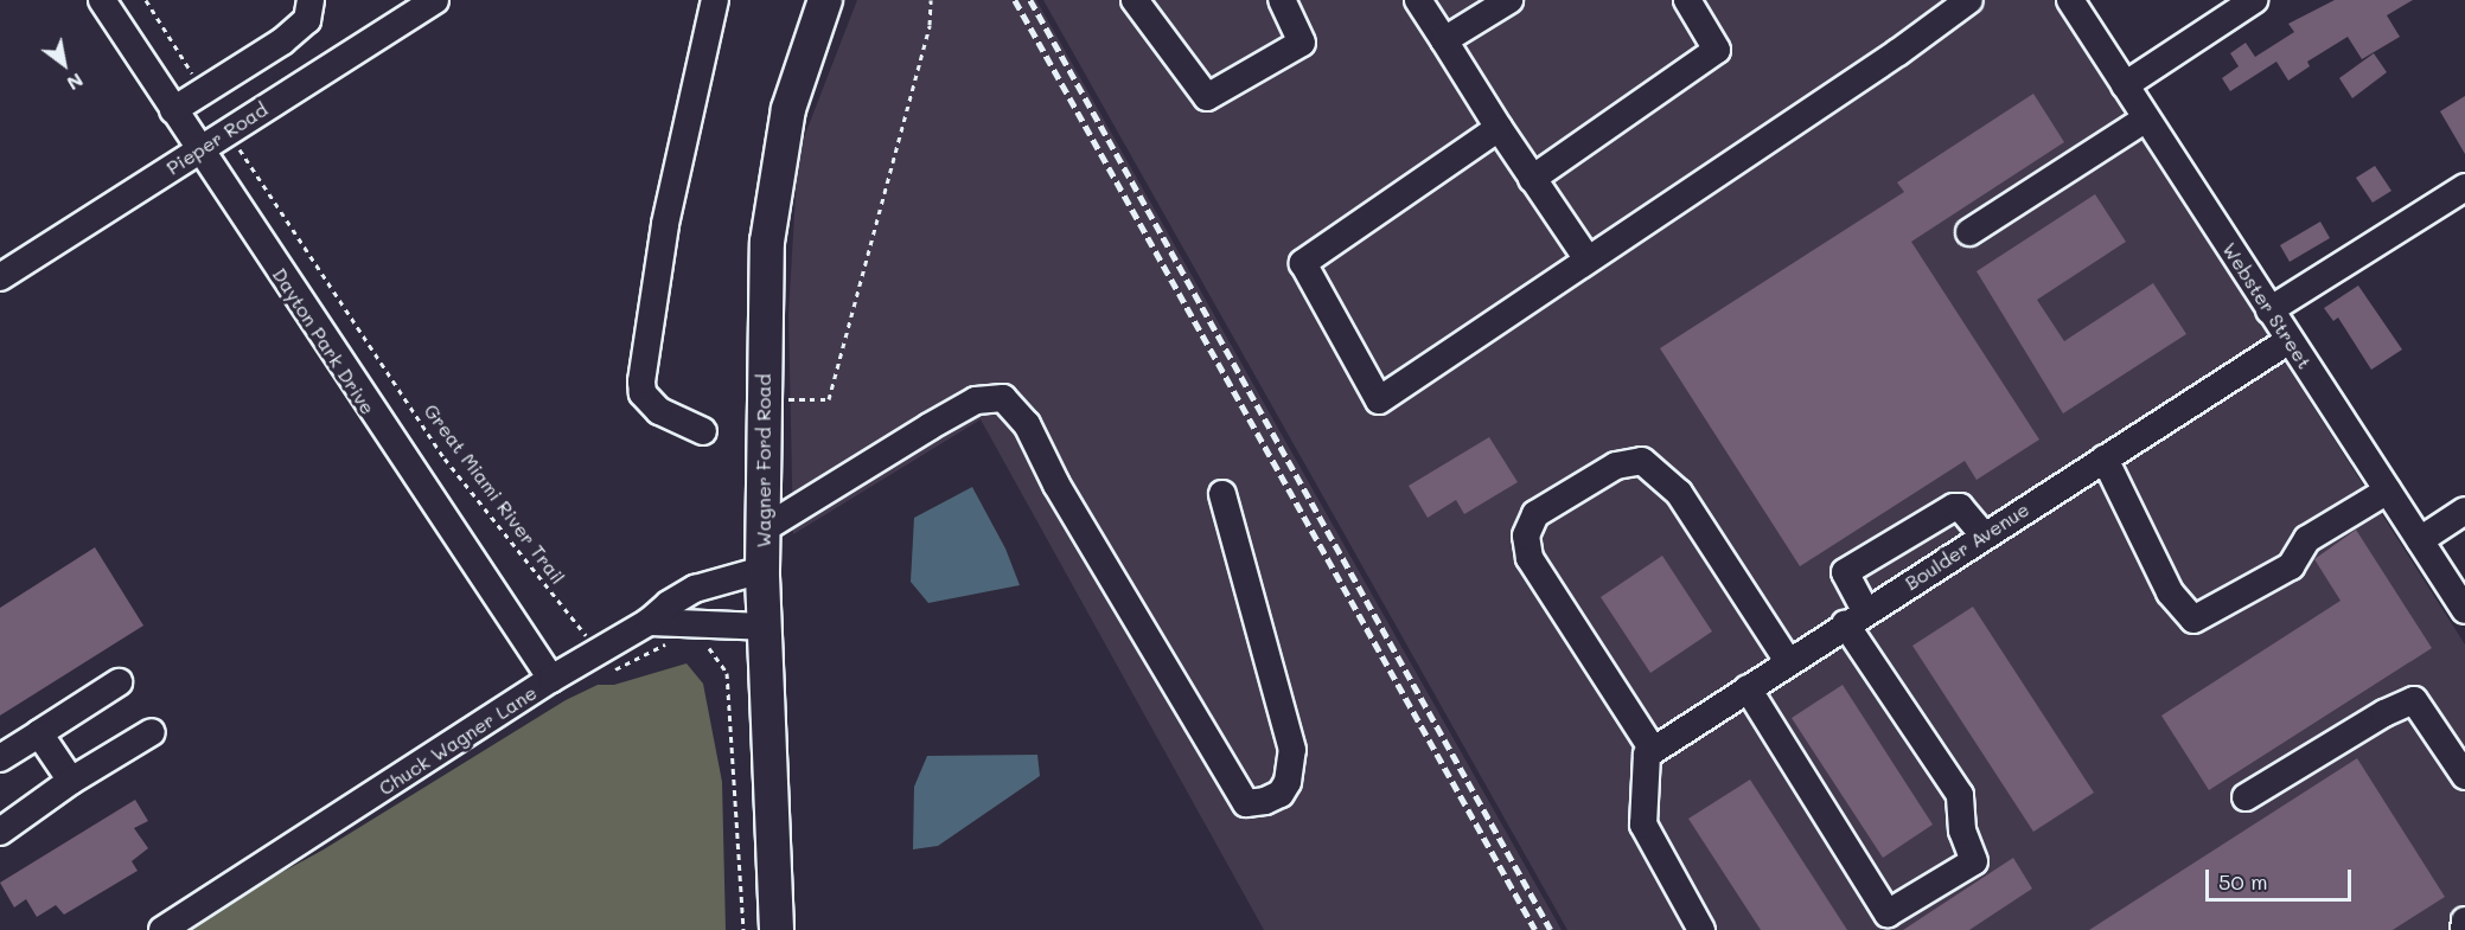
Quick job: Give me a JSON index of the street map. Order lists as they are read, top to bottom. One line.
{"streets":{"main road":["Wagner Ford Road"],"street":["Pieper Road","Webster Street","Dayton Park Drive","Boulder Avenue","Chuck Wagner Lane"],"path":["Great Miami River Trail"]},"crossings":[["Pieper Road","Dayton Park Drive"],["Pieper Road","Great Miami River Trail"],["Webster Street","Boulder Avenue"],["Dayton Park Drive","Chuck Wagner Lane"],["Wagner Ford Road","Chuck Wagner Lane"],["Great Miami River Trail","Chuck Wagner Lane"]],"scale_bar":"50 m","north":"bottom right"}
